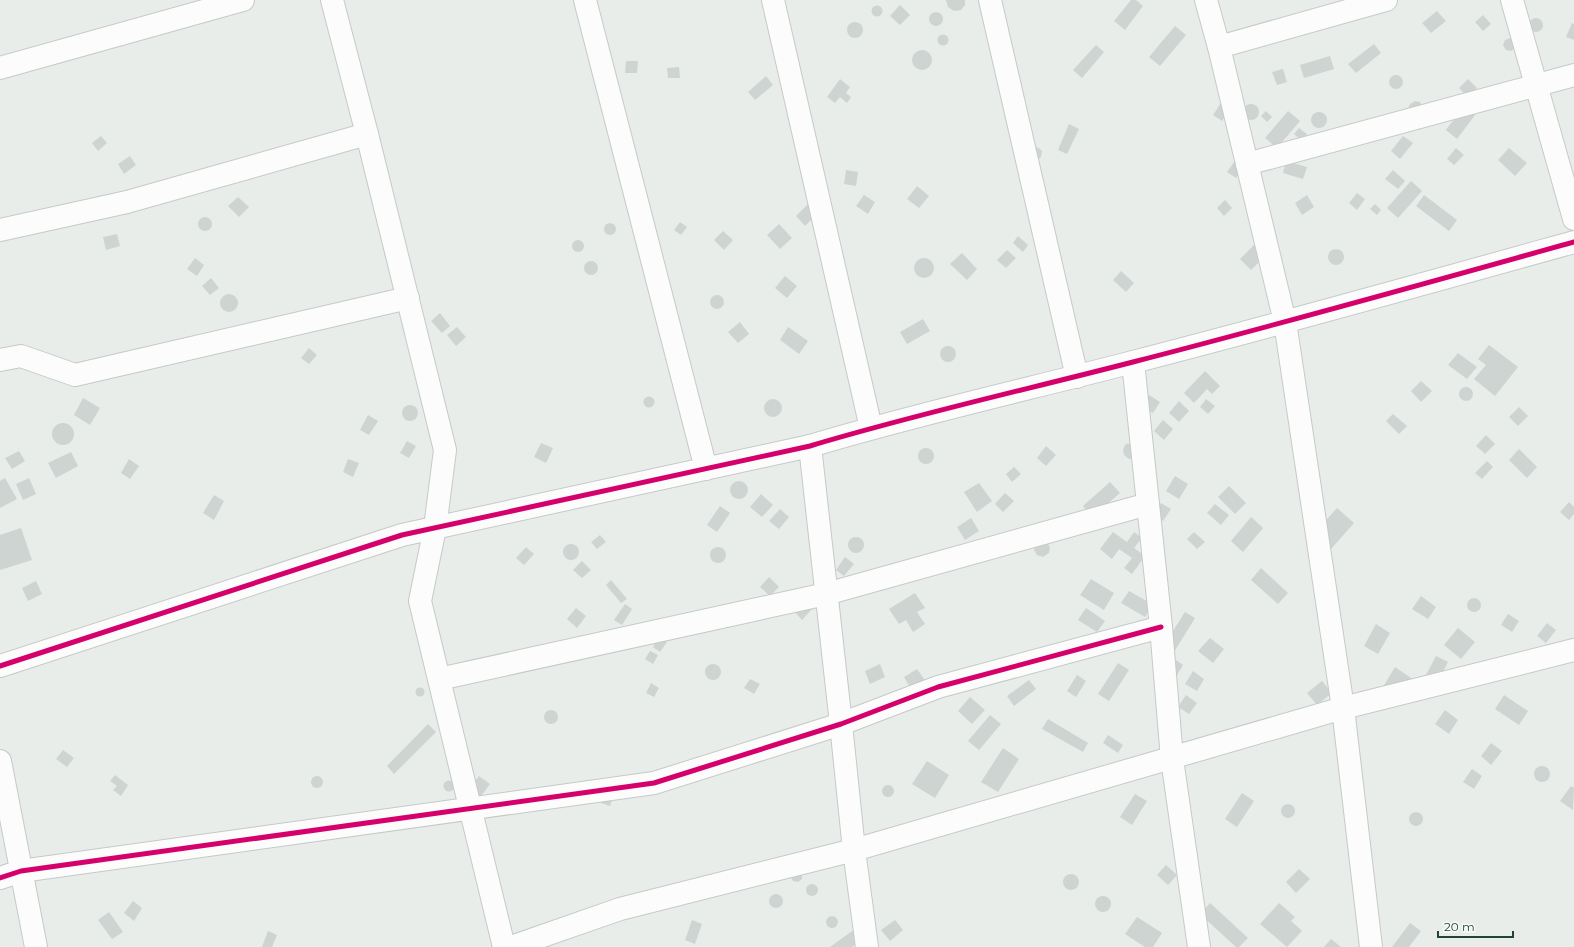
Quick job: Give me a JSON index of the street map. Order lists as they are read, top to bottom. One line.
{"scale_bar":"20 m"}
